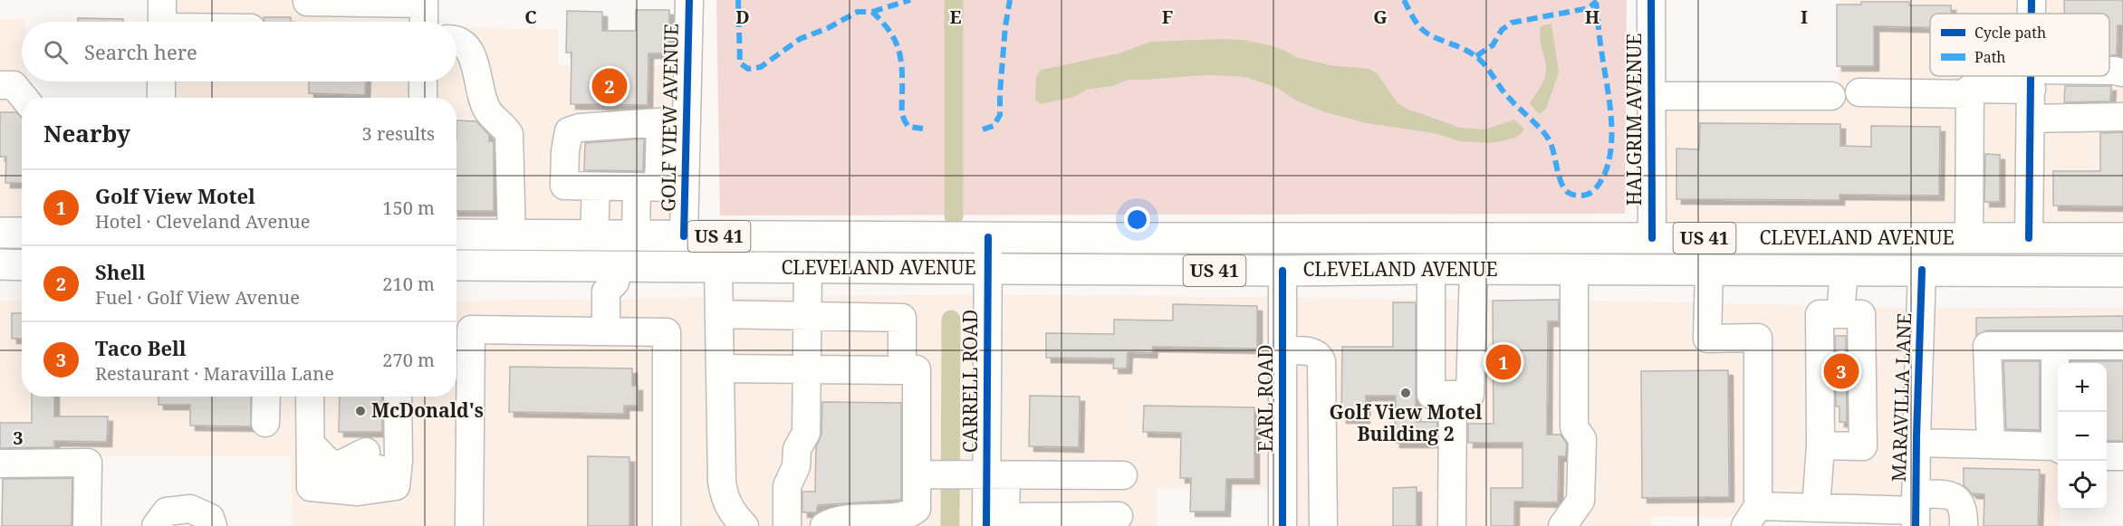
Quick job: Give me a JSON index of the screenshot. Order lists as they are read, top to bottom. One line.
{"streets":{"main road":["US 41","CLEVELAND AVENUE"],"street":["GOLF VIEW AVENUE","HALGRIM AVENUE","CARRELL ROAD","MARAVILLA LANE","EARL ROAD"]},"crossings":[["GOLF VIEW AVENUE","CLEVELAND AVENUE"],["HALGRIM AVENUE","CLEVELAND AVENUE"],["CLEVELAND AVENUE","CARRELL ROAD"],["CLEVELAND AVENUE","MARAVILLA LANE"],["CLEVELAND AVENUE","EARL ROAD"]],"places":["Golf View Motel Building 2","McDonald's"],"legend":["Cycle path","Path"],"page":{"search":"Search here","pins":["2","1","3"],"heading":["Nearby","3 results"],"list":[{"mark":"1","name":"Golf View Motel","note":"Hotel · Cleveland Avenue","value":"150 m"},{"mark":"2","name":"Shell","note":"Fuel · Golf View Avenue","value":"210 m"},{"mark":"3","name":"Taco Bell","note":"Restaurant · Maravilla Lane","value":"270 m"}],"map_buttons":["+","−"]},"grid":{"columns":["C","D","E","F","G","H","I"],"rows":["3"]}}
